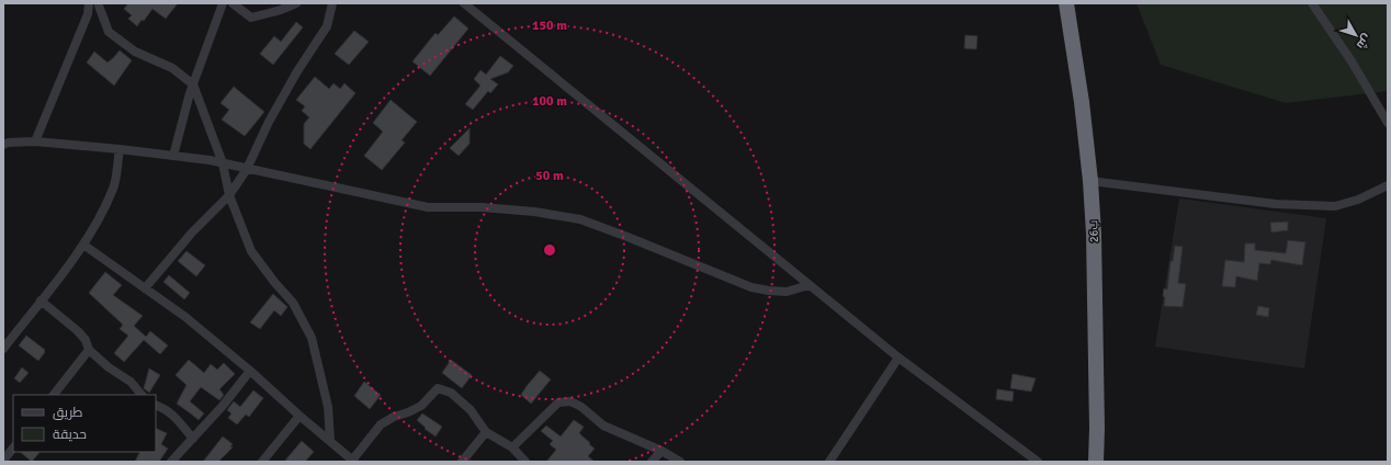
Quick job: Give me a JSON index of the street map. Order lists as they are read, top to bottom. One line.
{"streets":{"highway":["26ب"]},"legend":["طريق","حديقة"],"north":"bottom right","rings":["150 m","100 m","50 m"]}
